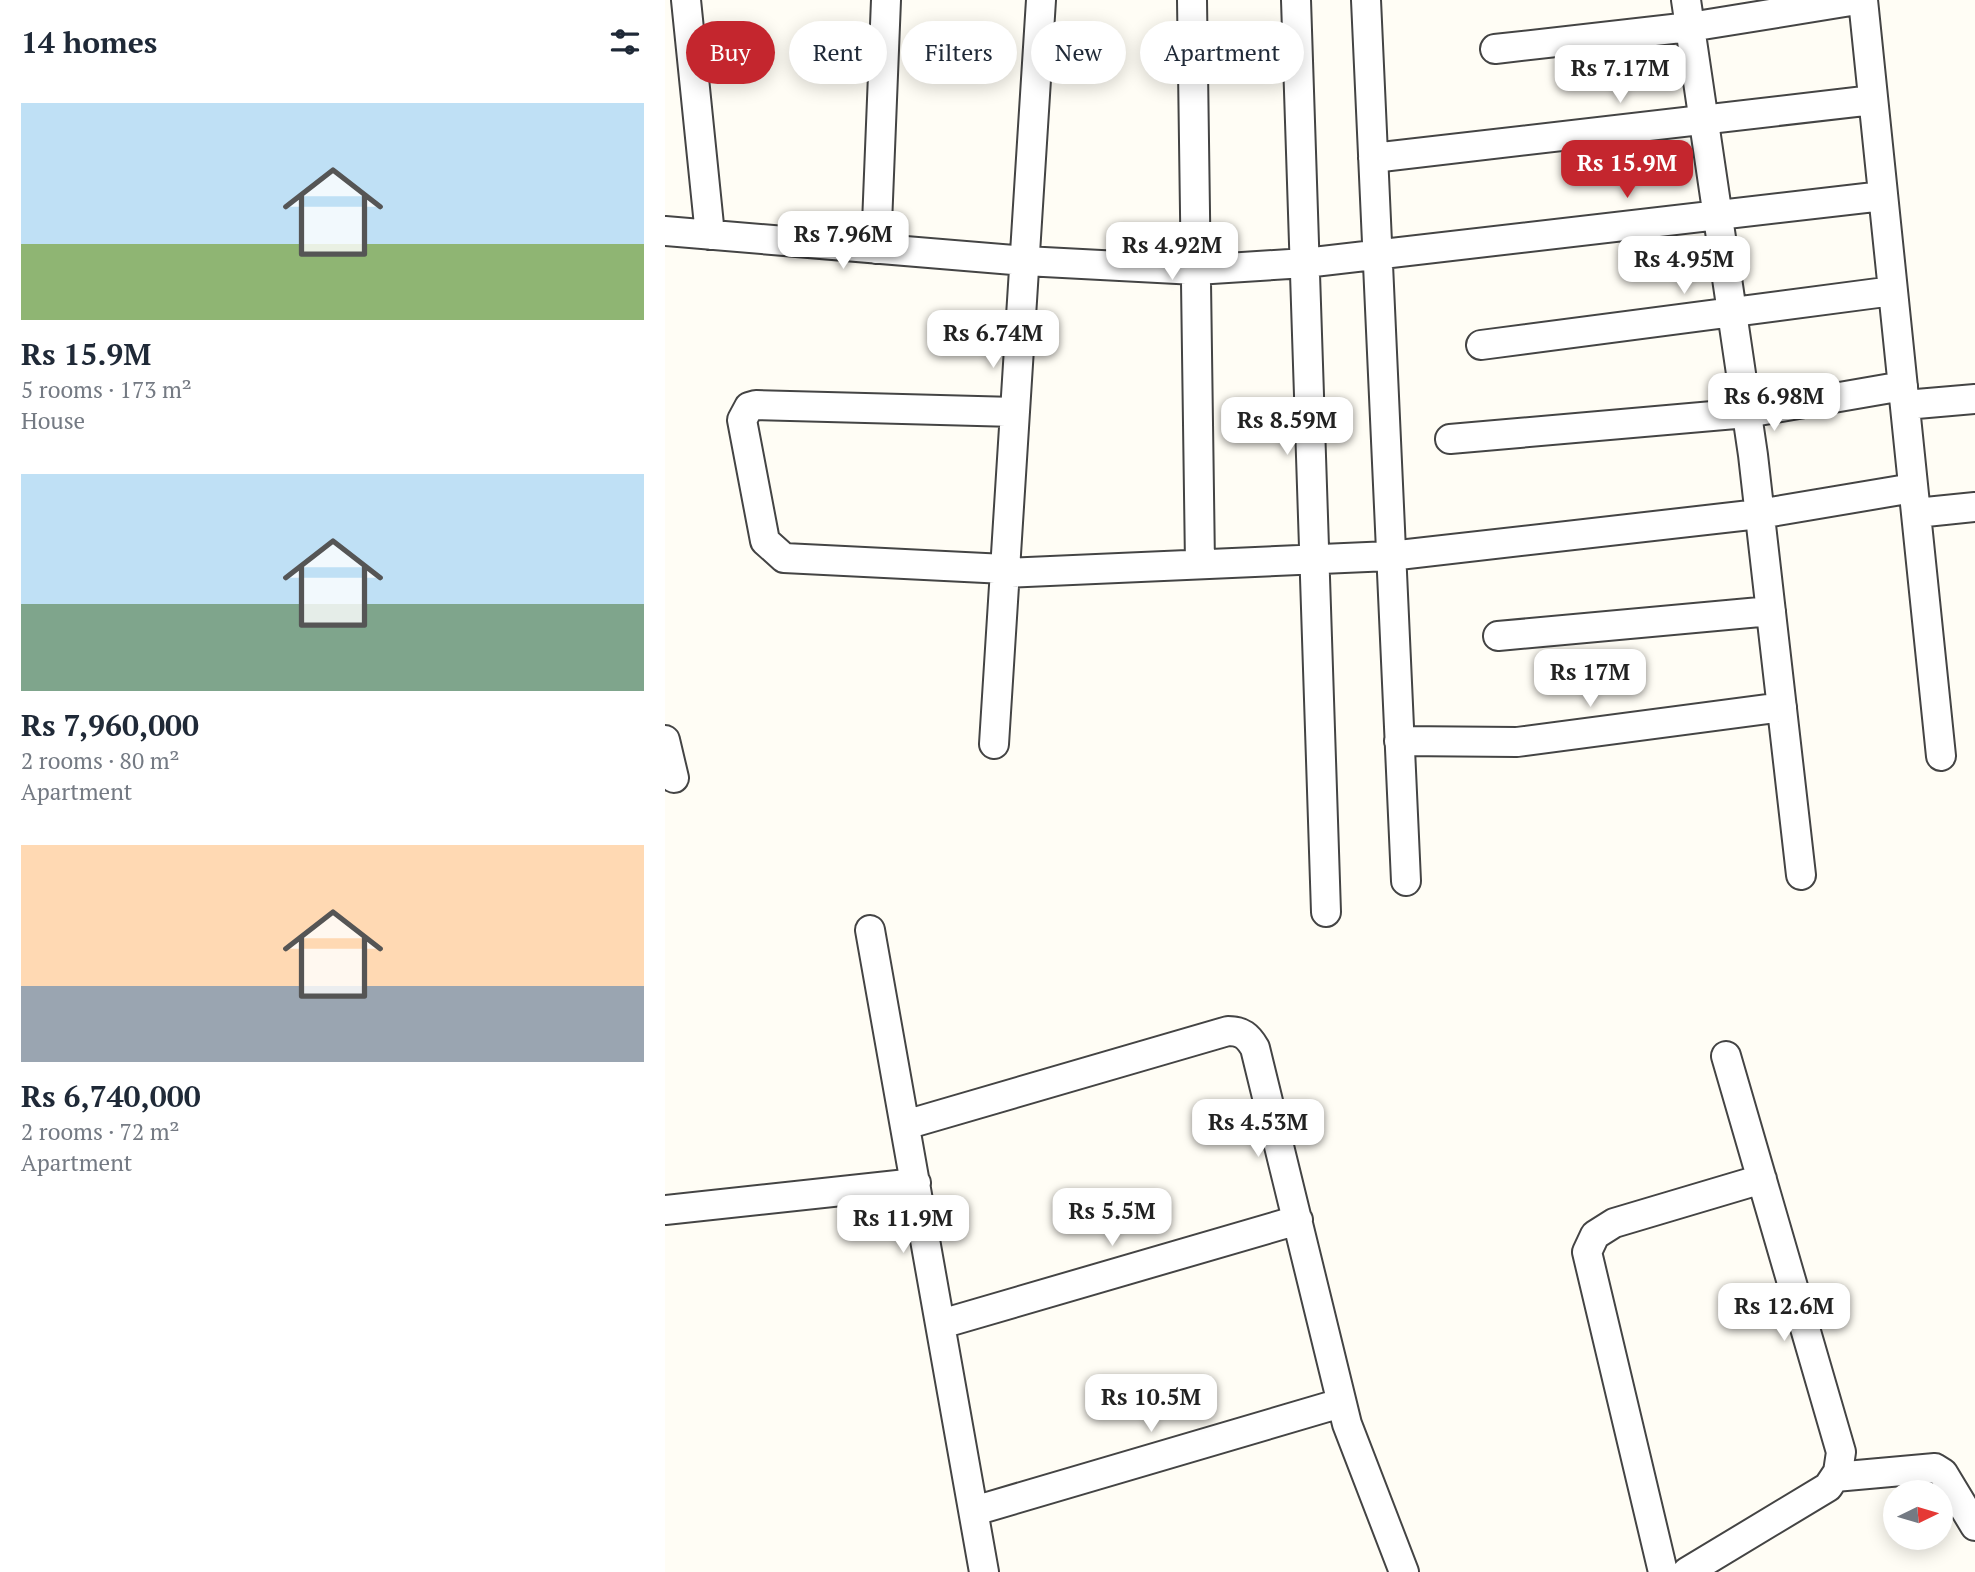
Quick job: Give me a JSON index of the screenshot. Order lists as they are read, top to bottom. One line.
{"north":"right","page":{"heading":"14 homes","chip":["Buy","Rent","Filters","New","Apartment"],"price":["Rs 7.17M","Rs 15.9M","Rs 7.96M","Rs 4.92M","Rs 4.95M","Rs 6.74M","Rs 6.98M","Rs 8.59M","Rs 17M","Rs 4.53M","Rs 5.5M","Rs 11.9M","Rs 12.6M","Rs 10.5M"],"list":[{"name":"Rs 15.9M","note":"5 rooms · 173 m² · House"},{"name":"Rs 7,960,000","note":"2 rooms · 80 m² · Apartment"},{"name":"Rs 6,740,000","note":"2 rooms · 72 m² · Apartment"}]}}
